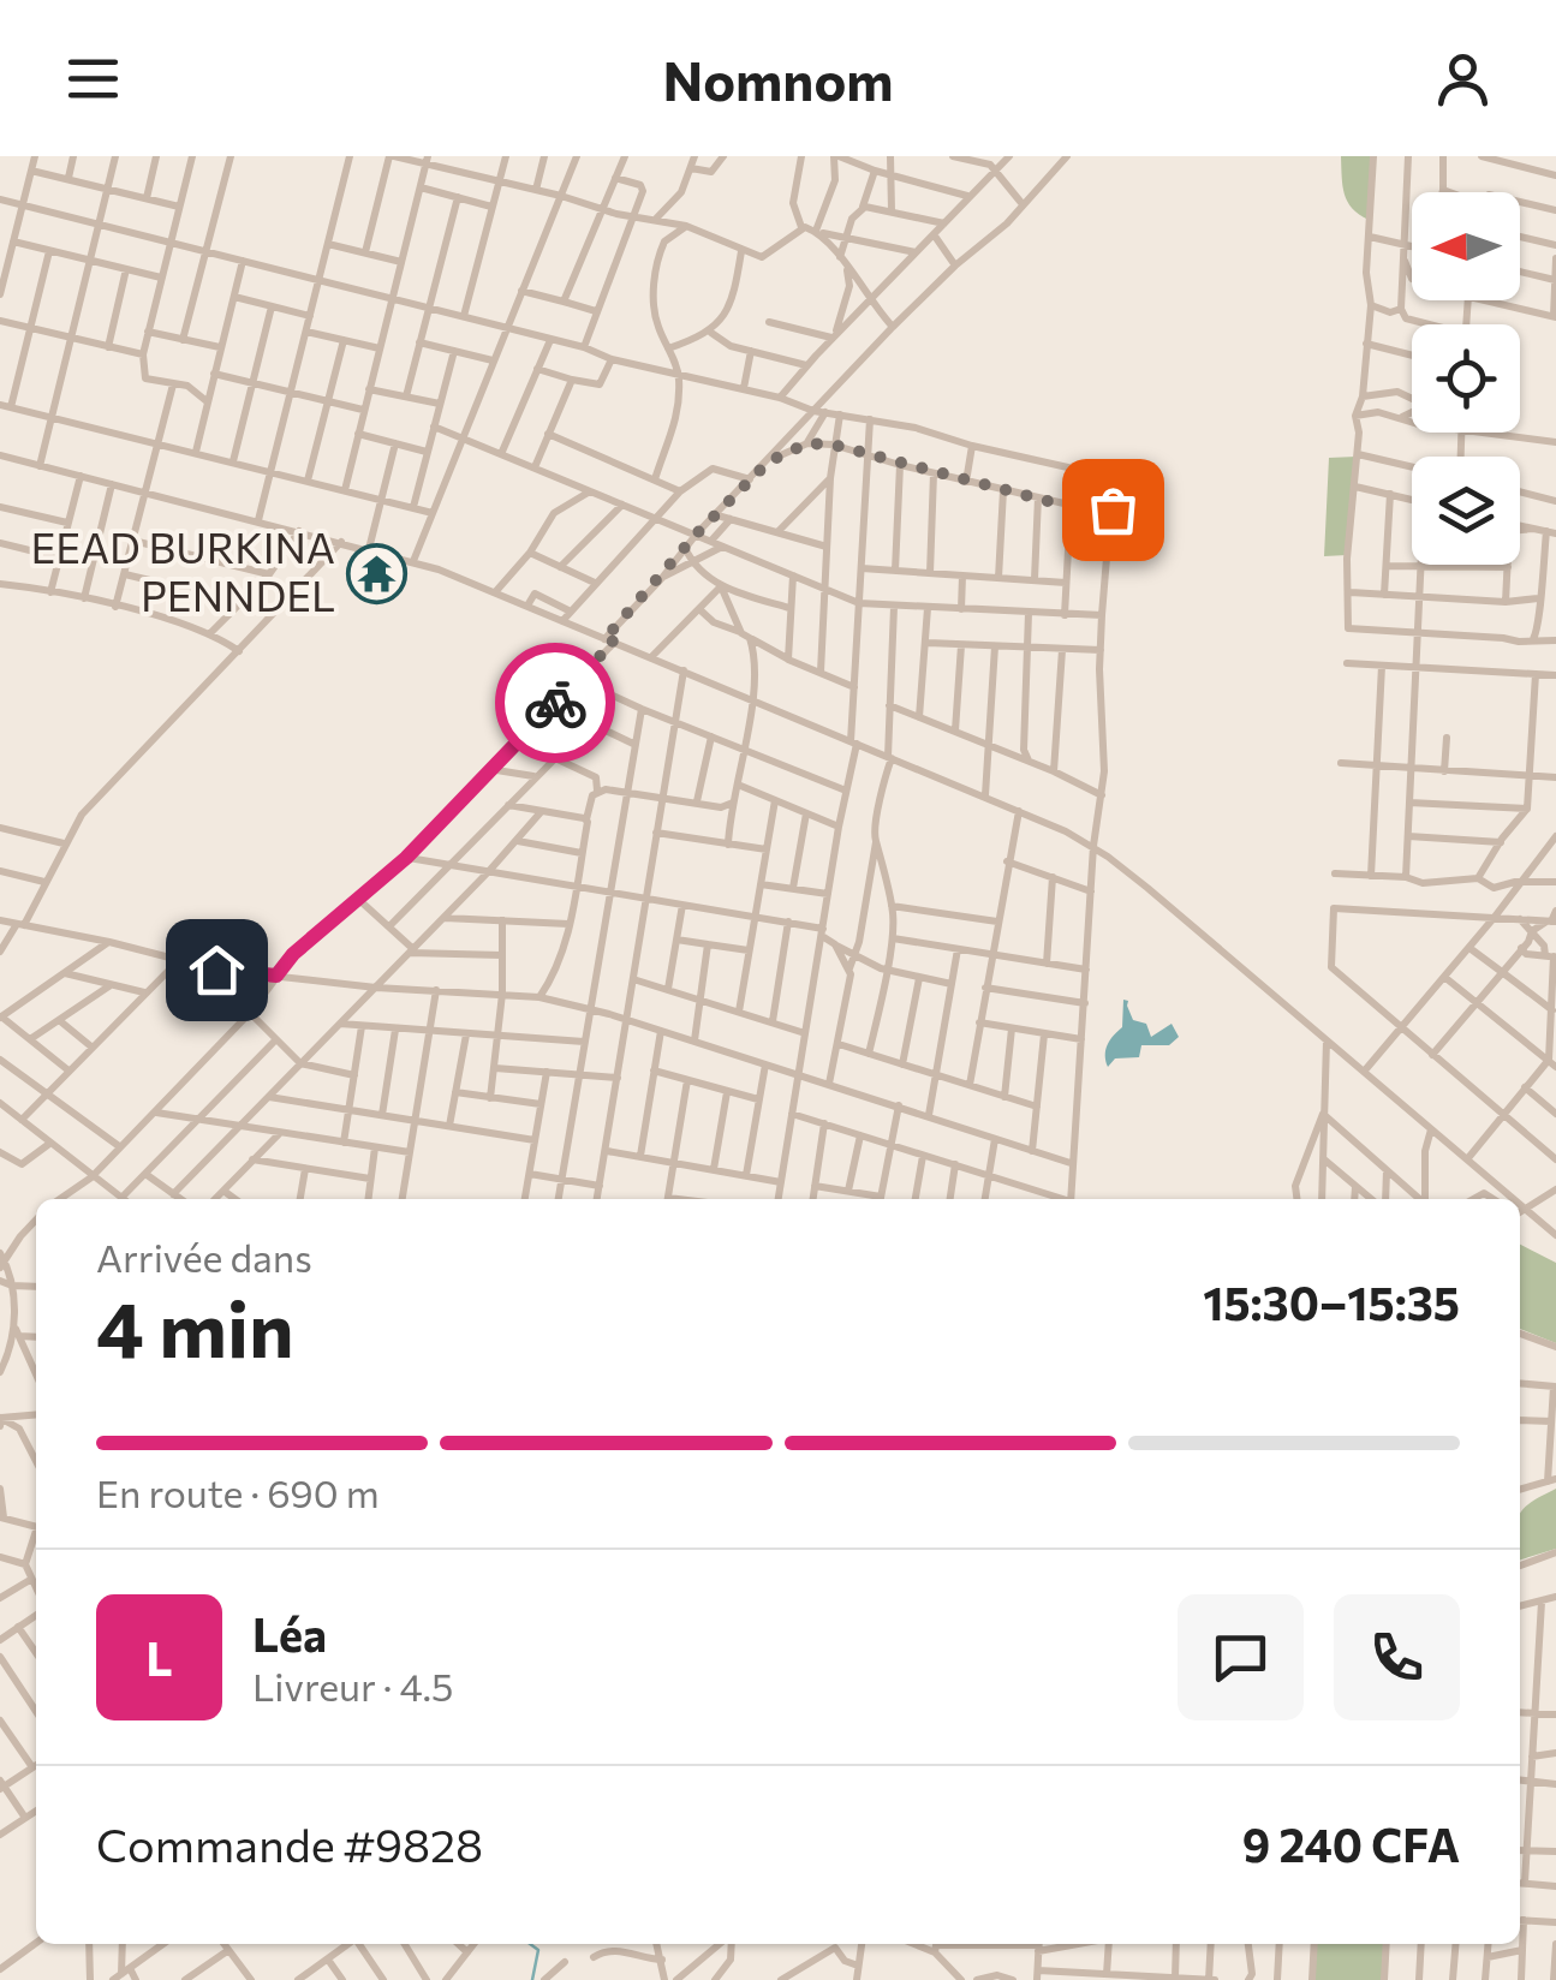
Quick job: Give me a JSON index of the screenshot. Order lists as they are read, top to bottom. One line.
{"places":{"temple":["EEAD BURKINA PENNDEL"]},"north":"left","page":{"header":"Nomnom","heading":["4 min","Arrivée dans","15:30–15:35"],"panel":["Léa","Livreur · 4.5","Commande #9828","9 240 CFA"],"bar":"En route · 690 m","round":"L"}}
